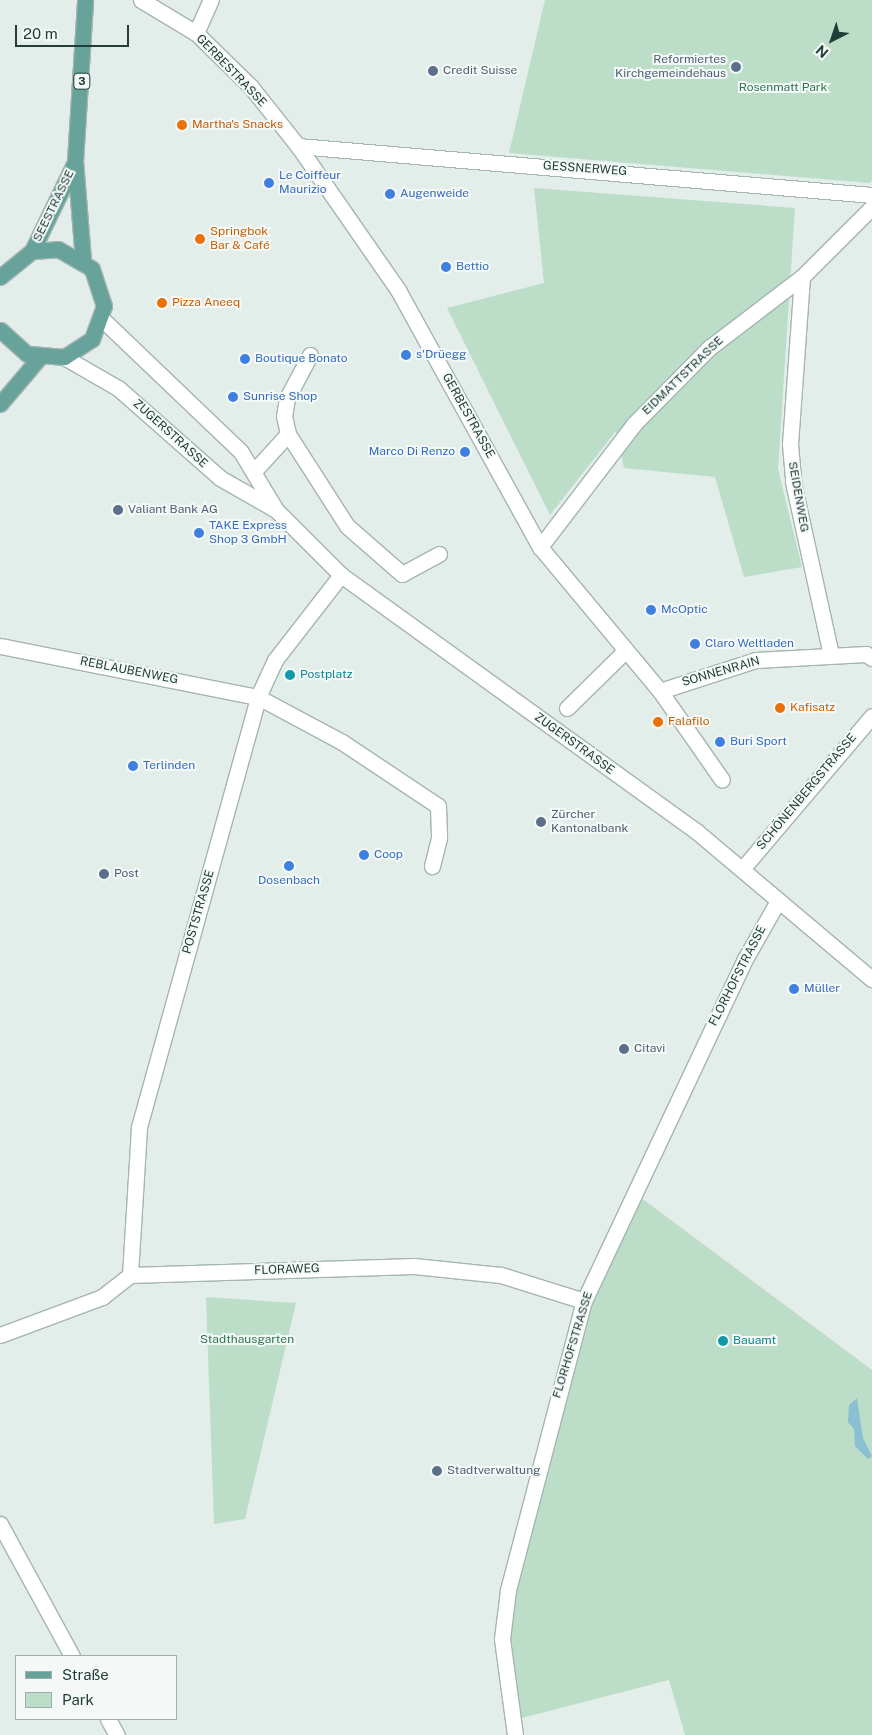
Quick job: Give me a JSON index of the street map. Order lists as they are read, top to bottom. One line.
{"streets":{"main road":["3","SEESTRASSE"],"street":["GERBESTRASSE","GESSNERWEG","EIDMATTSTRASSE","ZUGERSTRASSE","SEIDENWEG","REBLAUBENWEG","SONNENRAIN","SCHÖNENBERGSTRASSE","POSTSTRASSE","FLORHOFSTRASSE","FLORAWEG"]},"crossings":[["GERBESTRASSE","GESSNERWEG"],["GERBESTRASSE","EIDMATTSTRASSE"],["GERBESTRASSE","SONNENRAIN"],["EIDMATTSTRASSE","SEIDENWEG"],["ZUGERSTRASSE","SCHÖNENBERGSTRASSE"],["ZUGERSTRASSE","POSTSTRASSE"],["ZUGERSTRASSE","FLORHOFSTRASSE"],["SEIDENWEG","SONNENRAIN"],["REBLAUBENWEG","POSTSTRASSE"],["POSTSTRASSE","FLORAWEG"],["FLORHOFSTRASSE","FLORAWEG"]],"parks":["Rosenmatt Park","Stadthausgarten"],"places":["Reformiertes Kirchgemeindehaus","Credit Suisse","Martha's Snacks","Le Coiffeur Maurizio","Augenweide","Springbok Bar & Café","Bettio","Pizza Aneeq","s'Drüegg","Boutique Bonato","Sunrise Shop","Marco Di Renzo","Valiant Bank AG","TAKE Express Shop 3 GmbH","McOptic","Claro Weltladen","Postplatz","Kafisatz","Falafilo","Buri Sport","Terlinden","Zürcher Kantonalbank","Coop","Dosenbach","Post","Müller","Citavi","Bauamt","Stadtverwaltung"],"legend":["Straße","Park"],"scale_bar":"20 m","north":"bottom left"}
